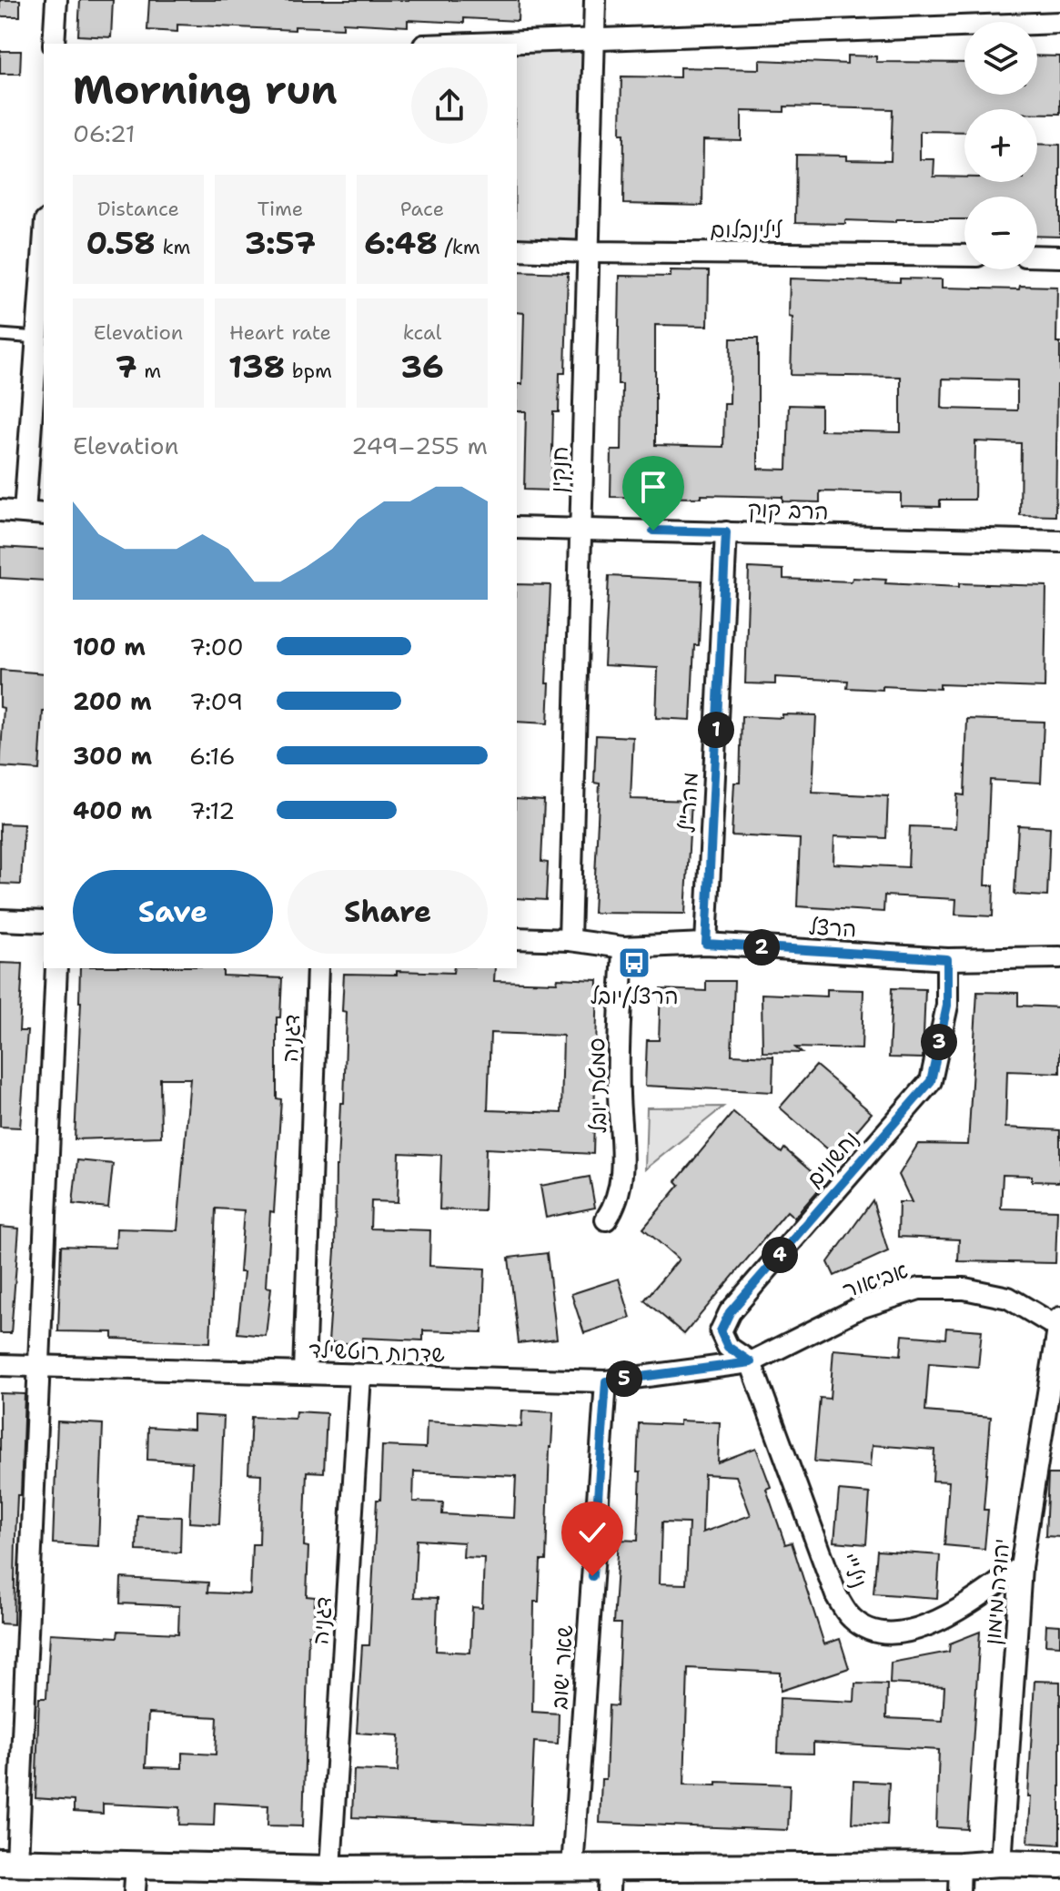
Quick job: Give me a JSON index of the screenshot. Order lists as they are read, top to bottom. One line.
{"streets":{"street":["לילינבלום","חנקין","הרב קוק","מהר\"ל","הרצל","דגניה","סמטת יובל","נחשונים","אביאור","שדרות רוטשילד","ניל\"י","יהודה מימון","שאר ישוב"]},"crossings":[["לילינבלום","חנקין"],["חנקין","הרב קוק"],["חנקין","הרצל"],["הרב קוק","מהר\"ל"],["מהר\"ל","הרצל"],["הרצל","סמטת יובל"],["הרצל","נחשונים"],["דגניה","שדרות רוטשילד"],["נחשונים","אביאור"],["נחשונים","שדרות רוטשילד"],["נחשונים","ניל\"י"],["אביאור","שדרות רוטשילד"],["אביאור","ניל\"י"],["אביאור","יהודה מימון"],["שדרות רוטשילד","ניל\"י"],["שדרות רוטשילד","שאר ישוב"],["ניל\"י","יהודה מימון"]],"places":{"bus stop":["הרצל/יובל"]},"page":{"map_buttons":["+","−"],"heading":["Morning run","06:21"],"stats":[["Distance","0.58 km"],["Time","3:57"],["Pace","6:48 /km"],["Elevation","7 m"],["Heart rate","138 bpm"],["kcal","36"]],"chart":["Elevation","249–255 m"],"list":[{"name":"100 m","note":"7:00"},{"name":"200 m","note":"7:09"},{"name":"300 m","note":"6:16"},{"name":"400 m","note":"7:12"}],"pins":["1","2","3","4","5"],"buttons":["Save","Share"]}}
